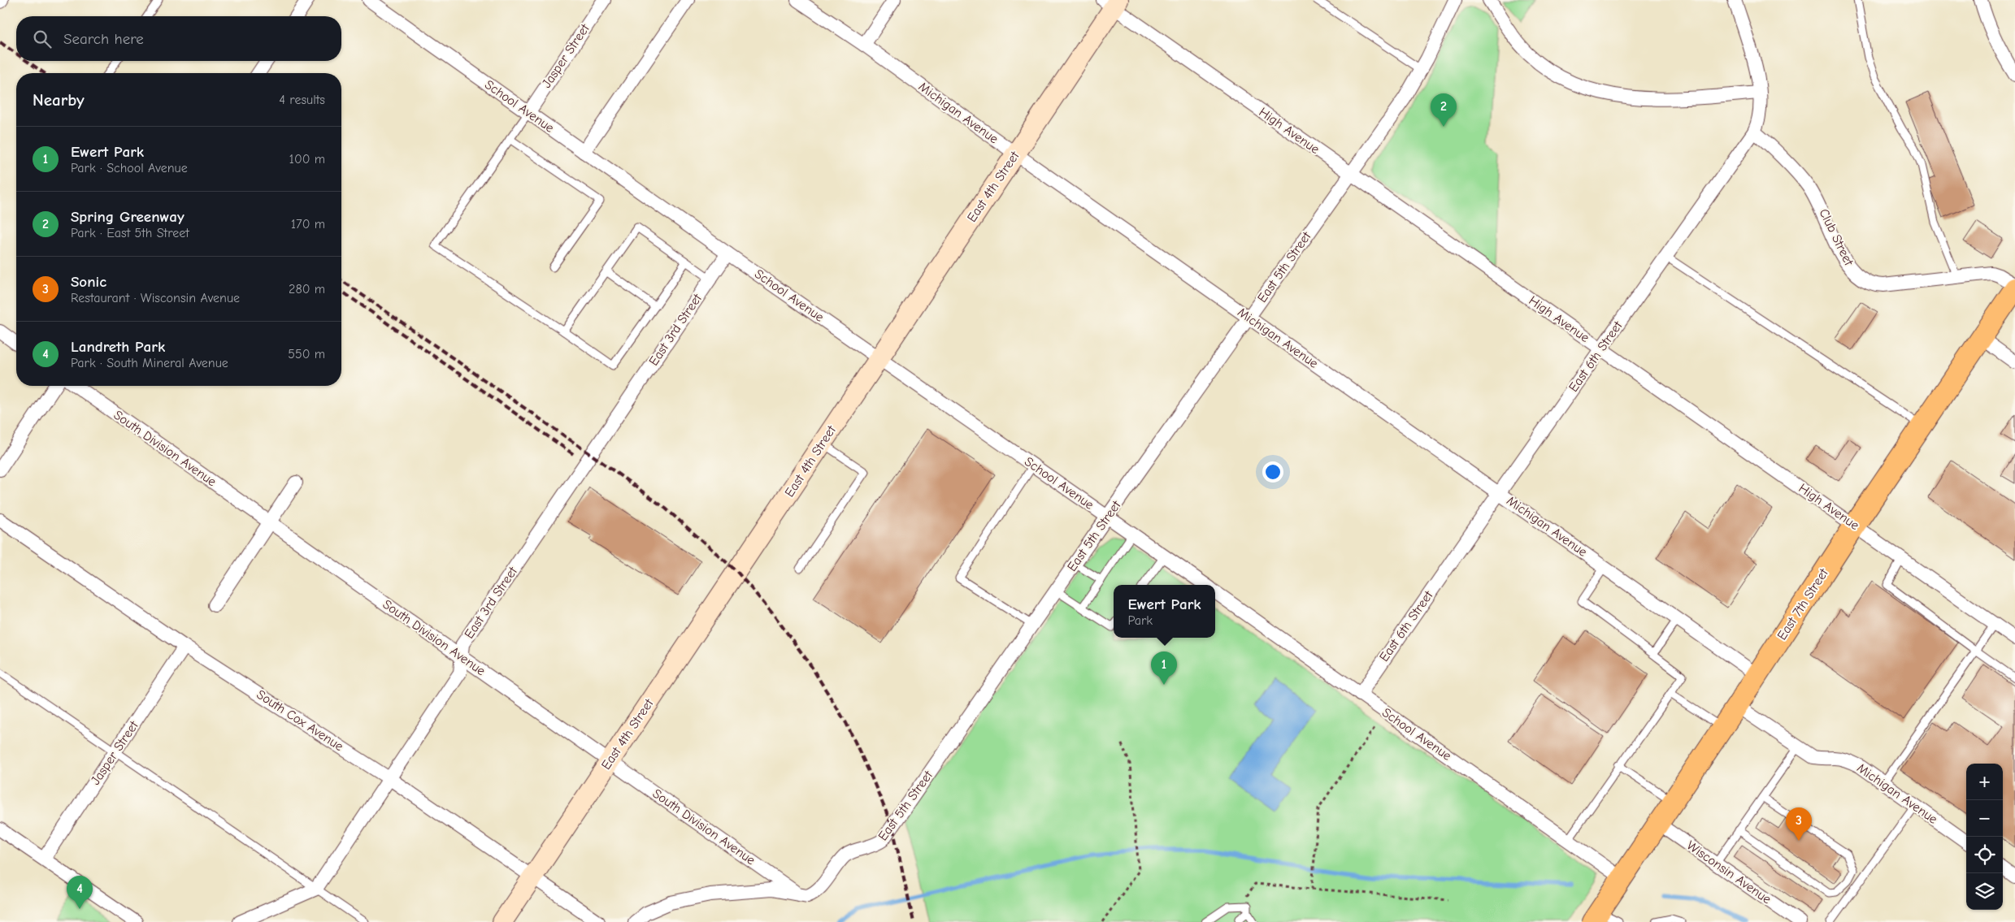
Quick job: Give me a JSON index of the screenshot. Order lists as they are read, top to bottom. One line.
{"streets":{"main road":["East 7th Street"],"street":["Jasper Street","School Avenue","Michigan Avenue","High Avenue","East 4th Street","Club Street","East 5th Street","East 3rd Street","East 6th Street","South Division Avenue","South Cox Avenue","Wisconsin Avenue"]},"crossings":[["Jasper Street","School Avenue"],["Jasper Street","South Cox Avenue"],["School Avenue","East 4th Street"],["School Avenue","East 5th Street"],["School Avenue","East 3rd Street"],["School Avenue","East 6th Street"],["School Avenue","East 7th Street"],["Michigan Avenue","East 4th Street"],["Michigan Avenue","East 5th Street"],["Michigan Avenue","East 6th Street"],["Michigan Avenue","East 7th Street"],["High Avenue","East 4th Street"],["High Avenue","East 5th Street"],["High Avenue","East 6th Street"],["High Avenue","East 7th Street"],["East 4th Street","South Division Avenue"],["East 4th Street","South Cox Avenue"],["Club Street","East 6th Street"],["East 5th Street","South Division Avenue"],["East 3rd Street","South Division Avenue"],["East 3rd Street","South Cox Avenue"],["East 7th Street","Wisconsin Avenue"]],"page":{"search":"Search here","heading":["Nearby","4 results"],"pins":["2","1","3","4"],"list":[{"mark":"1","name":"Ewert Park","note":"Park · School Avenue","value":"100 m"},{"mark":"2","name":"Spring Greenway","note":"Park · East 5th Street","value":"170 m"},{"mark":"3","name":"Sonic","note":"Restaurant · Wisconsin Avenue","value":"280 m"},{"mark":"4","name":"Landreth Park","note":"Park · South Mineral Avenue","value":"550 m"}],"popup":["Ewert Park","Park"],"map_buttons":["+","−"]}}
